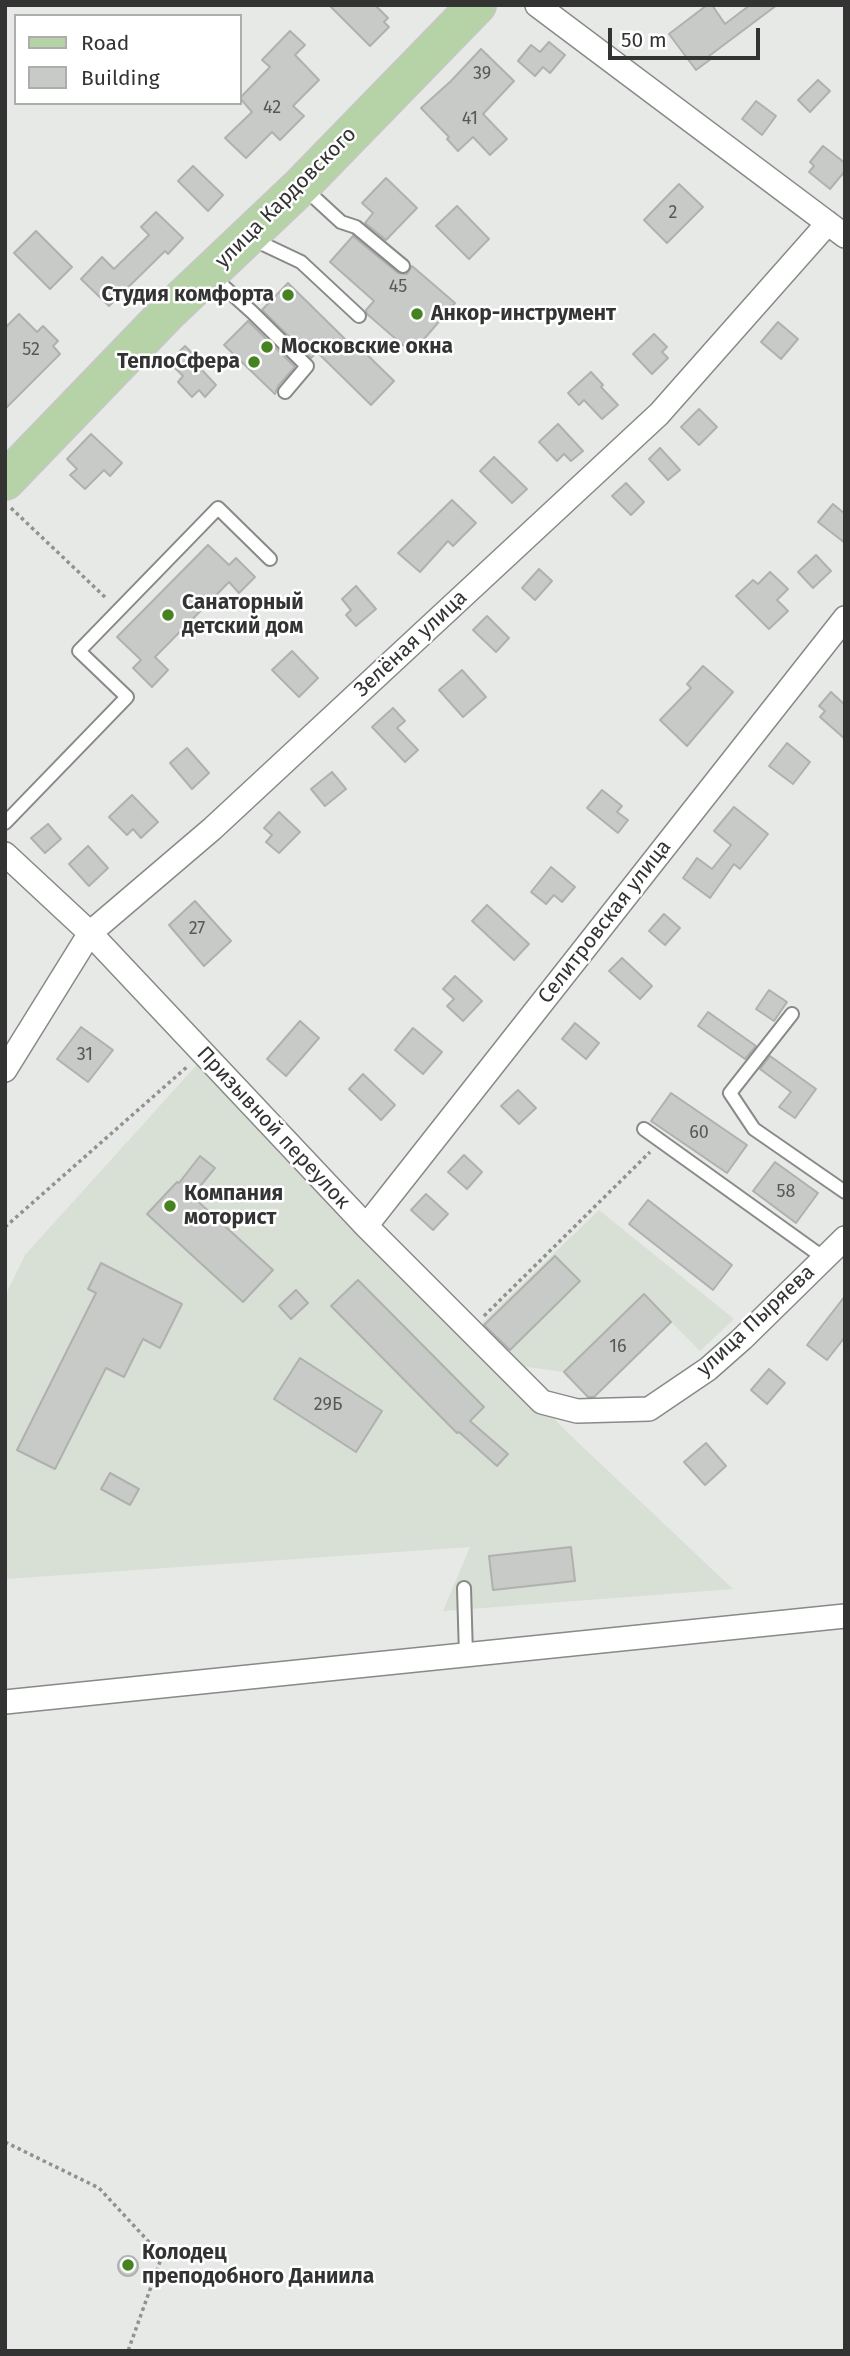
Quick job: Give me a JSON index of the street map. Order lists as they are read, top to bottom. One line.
{"streets":{"main road":["улица Кардовского"],"street":["Зелёная улица","Селитровская улица","Призывной переулок","улица Пыряева"]},"crossings":[["Зелёная улица","Призывной переулок"],["Селитровская улица","Призывной переулок"],["Призывной переулок","улица Пыряева"]],"places":["Студия комфорта","Анкор-инструмент","Московские окна","ТеплоСфера","Санаторный детский дом","Компания моторист","Колодец преподобного Даниила"],"house_numbers":["39","42","41","2","45","52","27","31","60","58","16","29Б"],"legend":["Road","Building"],"scale_bar":"50 m"}
